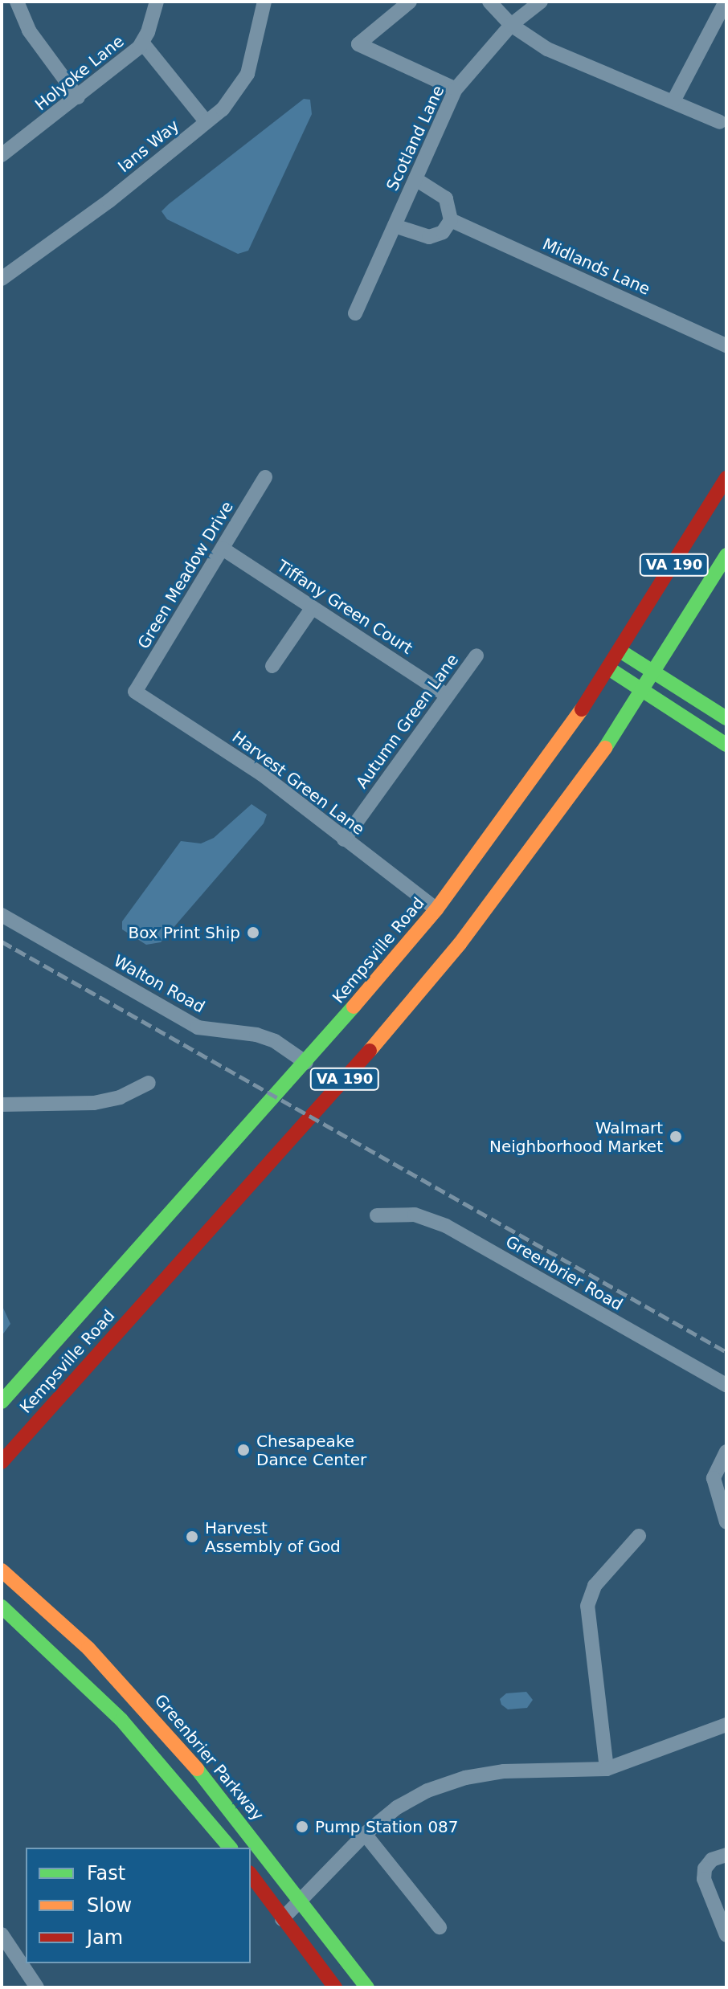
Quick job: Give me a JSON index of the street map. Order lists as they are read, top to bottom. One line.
{"streets":{"main road":["VA 190","Kempsville Road","Greenbrier Parkway"],"street":["Holyoke Lane","Scotland Lane","Ians Way","Midlands Lane","Green Meadow Drive","Tiffany Green Court","Autumn Green Lane","Harvest Green Lane","Walton Road","Greenbrier Road"]},"crossings":[["Green Meadow Drive","Tiffany Green Court"],["Green Meadow Drive","Harvest Green Lane"],["Tiffany Green Court","Autumn Green Lane"],["Autumn Green Lane","Harvest Green Lane"],["Harvest Green Lane","Kempsville Road"],["Kempsville Road","Walton Road"]],"places":["Box Print Ship","Walmart Neighborhood Market","Chesapeake Dance Center","Harvest Assembly of God","Pump Station 087"],"legend":["Fast","Slow","Jam"]}
